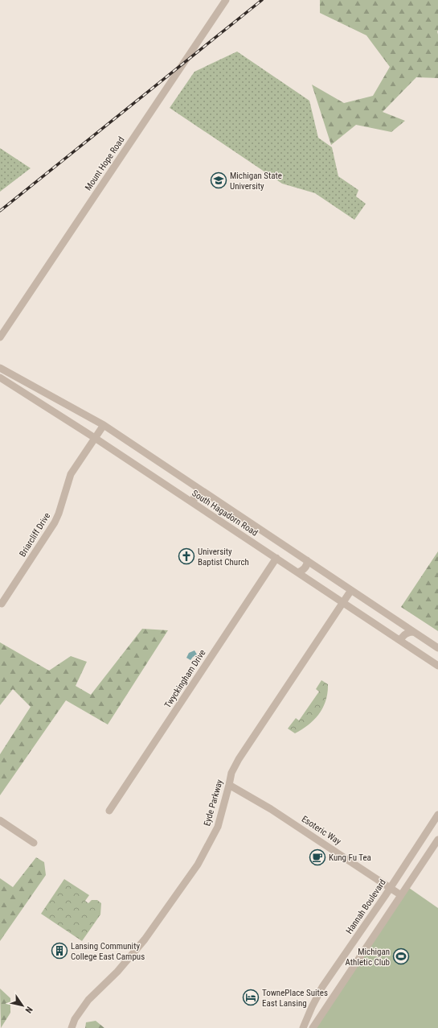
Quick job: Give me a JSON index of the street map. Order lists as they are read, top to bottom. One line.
{"streets":{"street":["Mount Hope Road","South Hagadorn Road","Briarcliff Drive","Twyckingham Drive","Eyde Parkway","Esoteric Way","Hannah Boulevard"]},"crossings":[["South Hagadorn Road","Briarcliff Drive"],["South Hagadorn Road","Twyckingham Drive"],["South Hagadorn Road","Eyde Parkway"],["Eyde Parkway","Esoteric Way"],["Esoteric Way","Hannah Boulevard"]],"places":{"school or university":["Michigan State University"],"church":["University Baptist Church"],"cafe":["Kung Fu Tea"],"building":["Lansing Community College East Campus"],"sports":["Michigan Athletic Club"],"hotel":["TownePlace Suites East Lansing"]},"north":"bottom right"}
